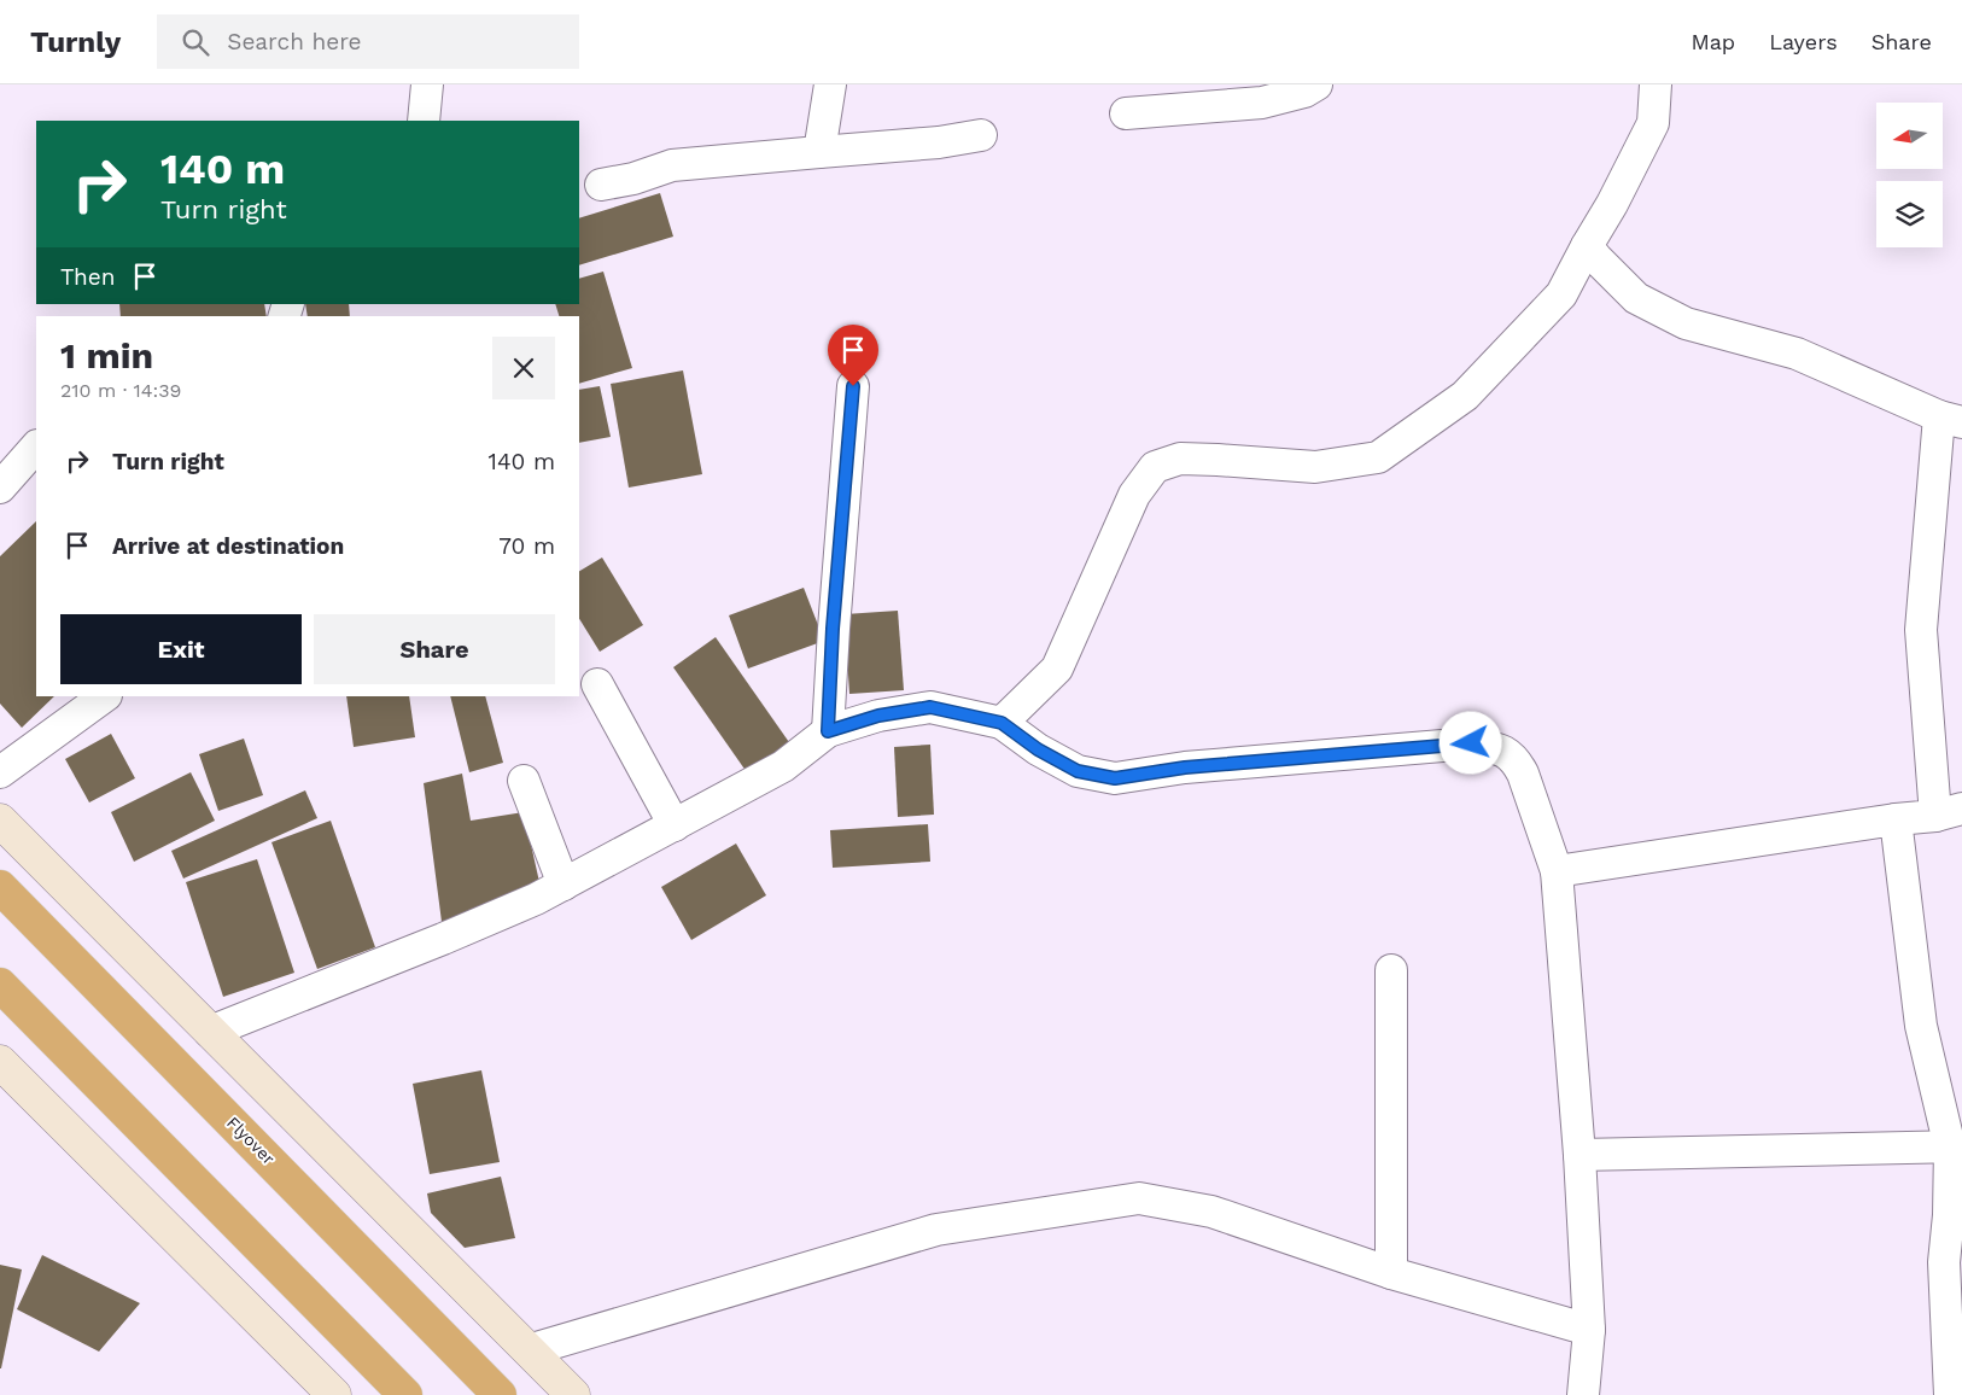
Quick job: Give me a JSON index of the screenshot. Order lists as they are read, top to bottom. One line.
{"streets":{"highway":["Flyover"]},"north":"left","page":{"header":"Turnly","search":"Search here","nav":["Map","Layers","Share"],"turn":["140 m","Turn right"],"then":"Then","heading":["1 min","210 m · 14:39"],"list":[{"name":"Turn right","value":"140 m"},{"name":"Arrive at destination","value":"70 m"}],"buttons":["Exit","Share"]}}
